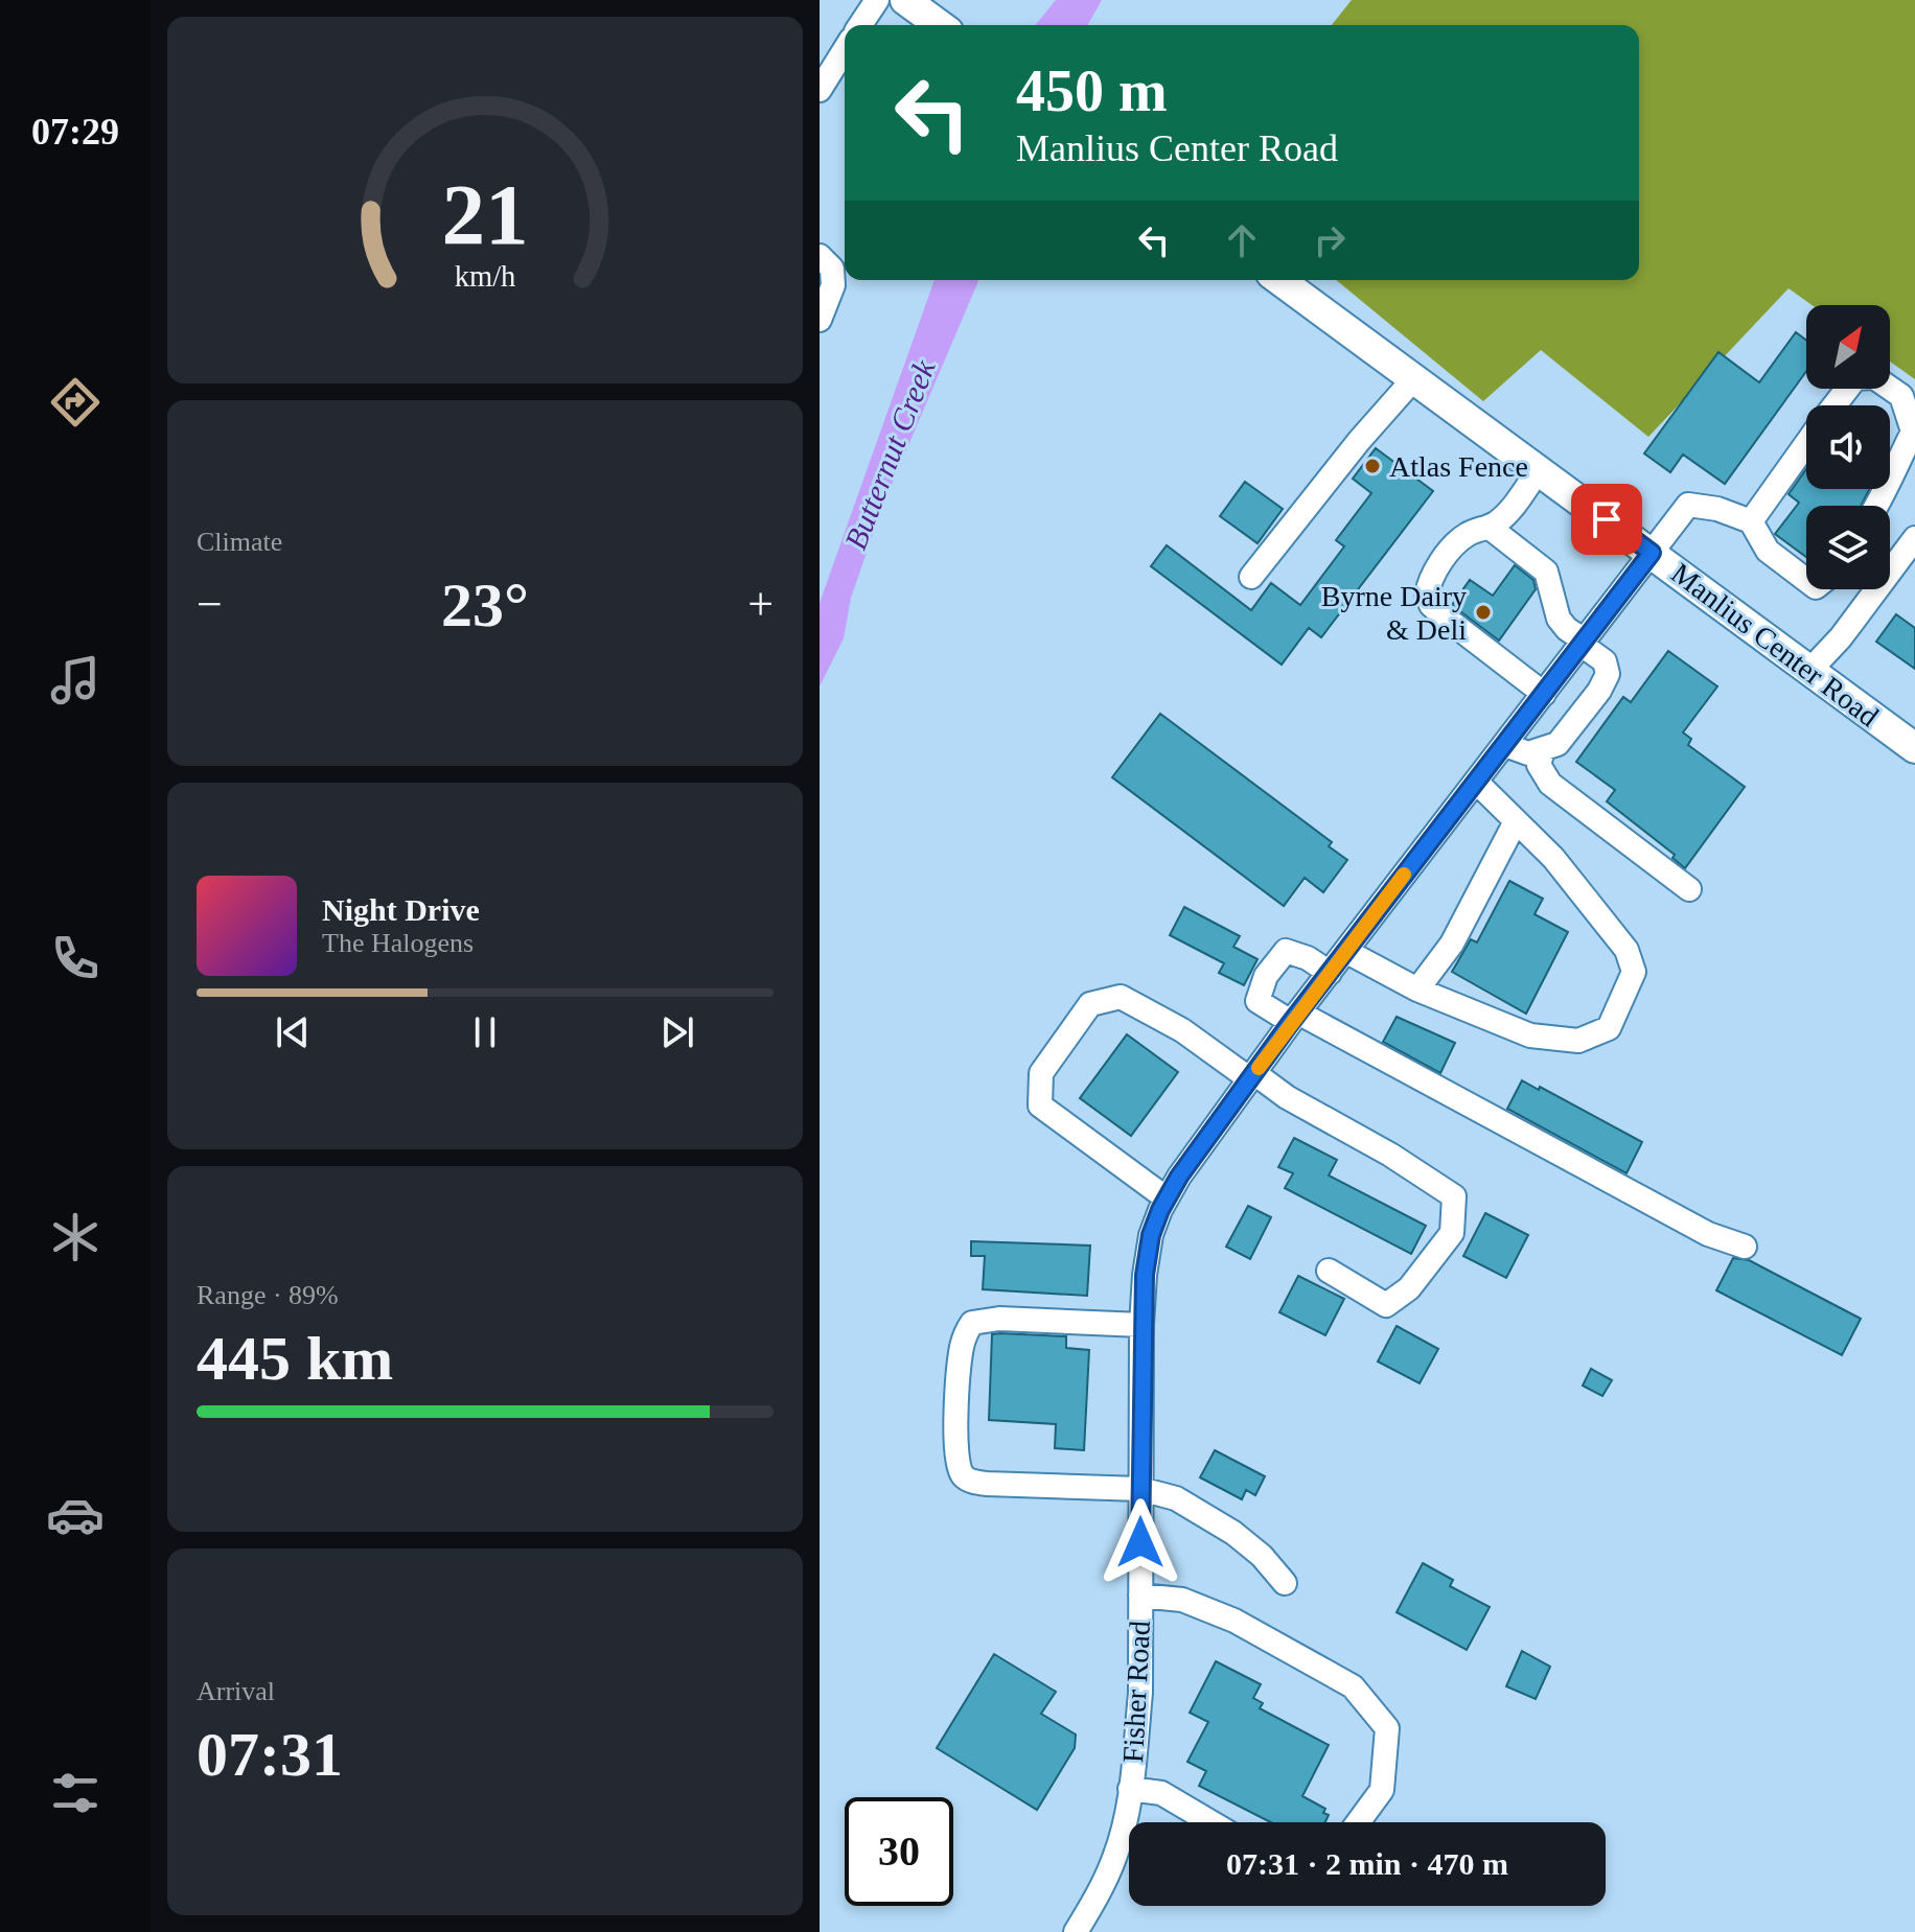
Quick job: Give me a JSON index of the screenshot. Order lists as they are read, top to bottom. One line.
{"streets":{"main road":["Manlius Center Road"],"street":["Fisher Road"]},"crossings":[["Manlius Center Road","Fisher Road"]],"water":["Butternut Creek"],"places":["Atlas Fence","Byrne Dairy & Deli"],"north":"top right","page":{"tabs":"07:29","turn":["450 m","Manlius Center Road"],"tile":["Climate",["Range · 89%","445 km"],["Arrival","07:31"]],"heat":["−","23°","+"],"song":["Night Drive","The Halogens"],"limit":"30","trip":"07:31 · 2 min · 470 m","gauge":["21","km/h"]}}
